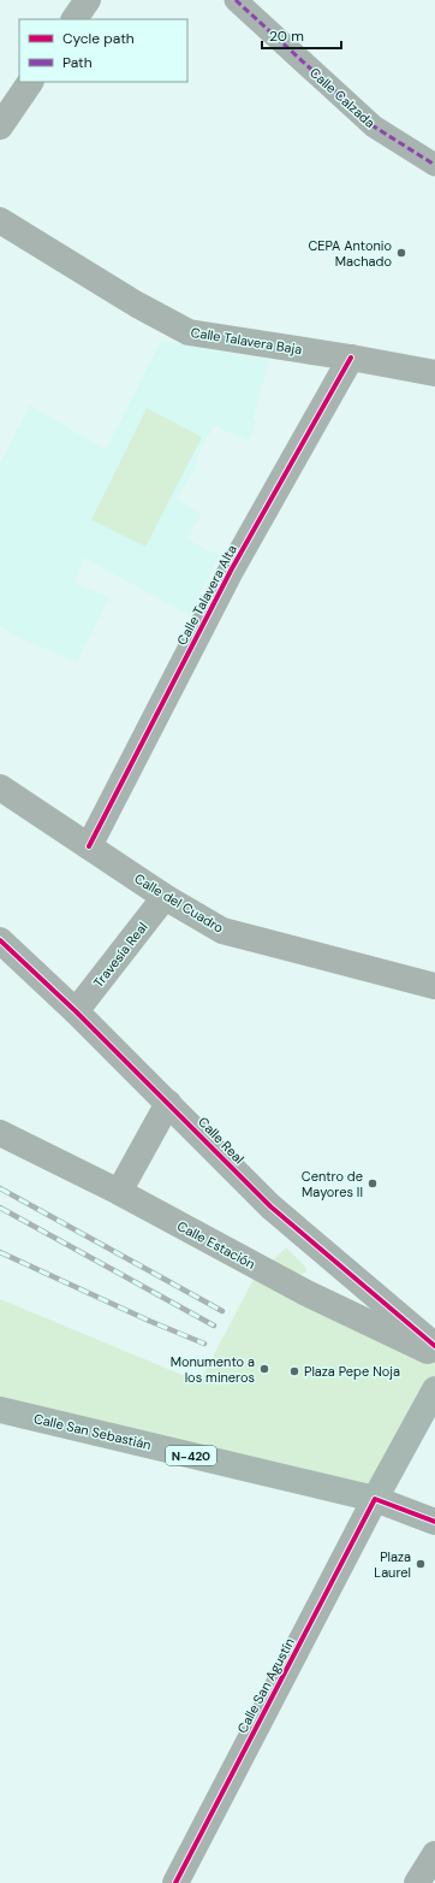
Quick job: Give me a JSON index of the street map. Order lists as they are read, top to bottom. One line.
{"streets":{"highway":["Calle San Sebastián","N-420"],"street":["Calle Calzada","Calle Talavera Baja","Calle Talavera Alta","Calle del Cuadro","Travesía Real","Calle Real","Calle Estación","Calle San Agustín"]},"crossings":[["Calle Talavera Baja","Calle Talavera Alta"],["Calle Talavera Alta","Calle del Cuadro"],["Calle del Cuadro","Travesía Real"],["Travesía Real","Calle Real"],["Calle San Sebastián","Calle San Agustín"]],"places":["CEPA Antonio Machado","Centro de Mayores II","Monumento a los mineros","Plaza Pepe Noja","Plaza Laurel"],"legend":["Cycle path","Path"],"scale_bar":"20 m"}
